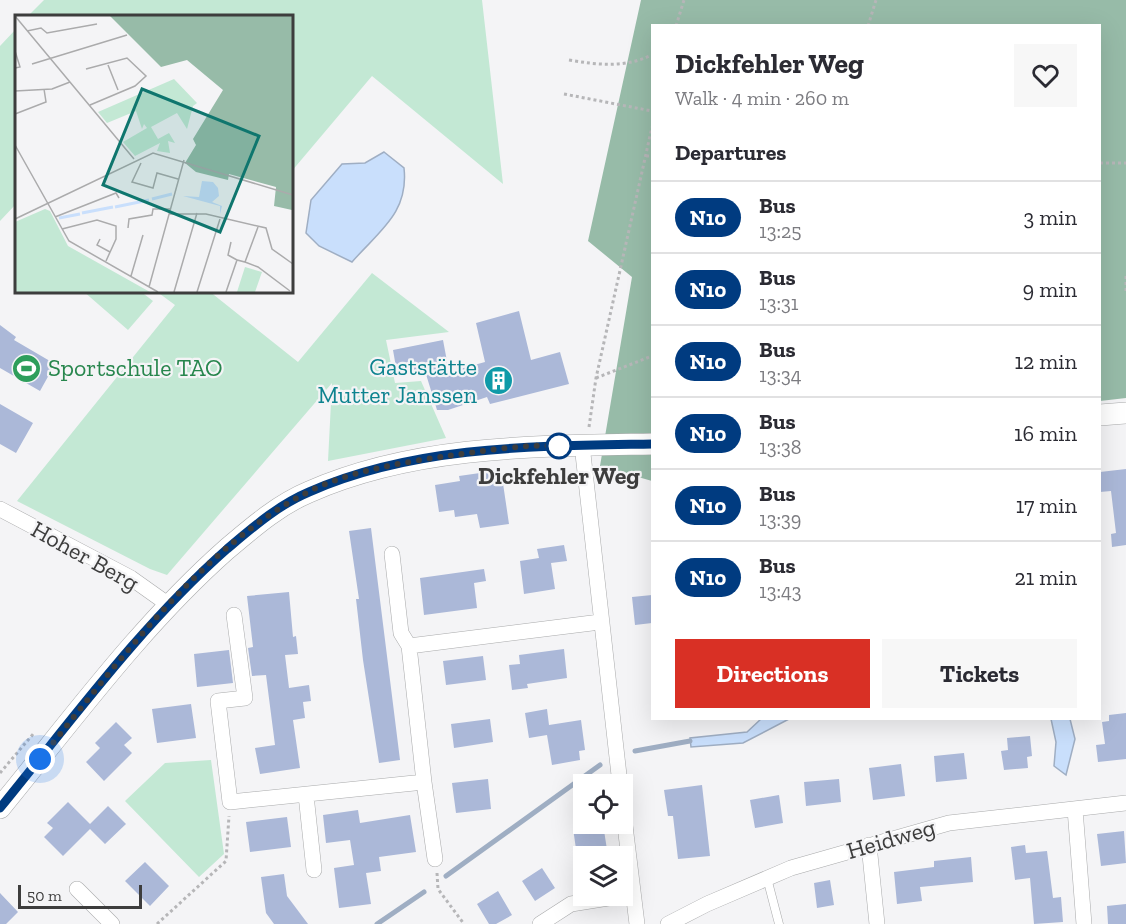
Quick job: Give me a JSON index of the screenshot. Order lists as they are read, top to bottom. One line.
{"streets":{"street":["Hoher Berg","Heidweg"]},"places":{"sports":["Sportschule TAO"],"building":["Gaststätte Mutter Janssen"],"other":["Dickfehler Weg"]},"lines":["bus line N10"],"scale_bar":"50 m","page":{"heading":[["Dickfehler Weg","Walk · 4 min · 260 m"],"Departures"],"list":[{"mark":"N10","name":"Bus","note":"13:25","value":"3 min"},{"mark":"N10","name":"Bus","note":"13:31","value":"9 min"},{"mark":"N10","name":"Bus","note":"13:34","value":"12 min"},{"mark":"N10","name":"Bus","note":"13:38","value":"16 min"},{"mark":"N10","name":"Bus","note":"13:39","value":"17 min"},{"mark":"N10","name":"Bus","note":"13:43","value":"21 min"}],"buttons":["Directions","Tickets"],"scale":"50 m"}}
